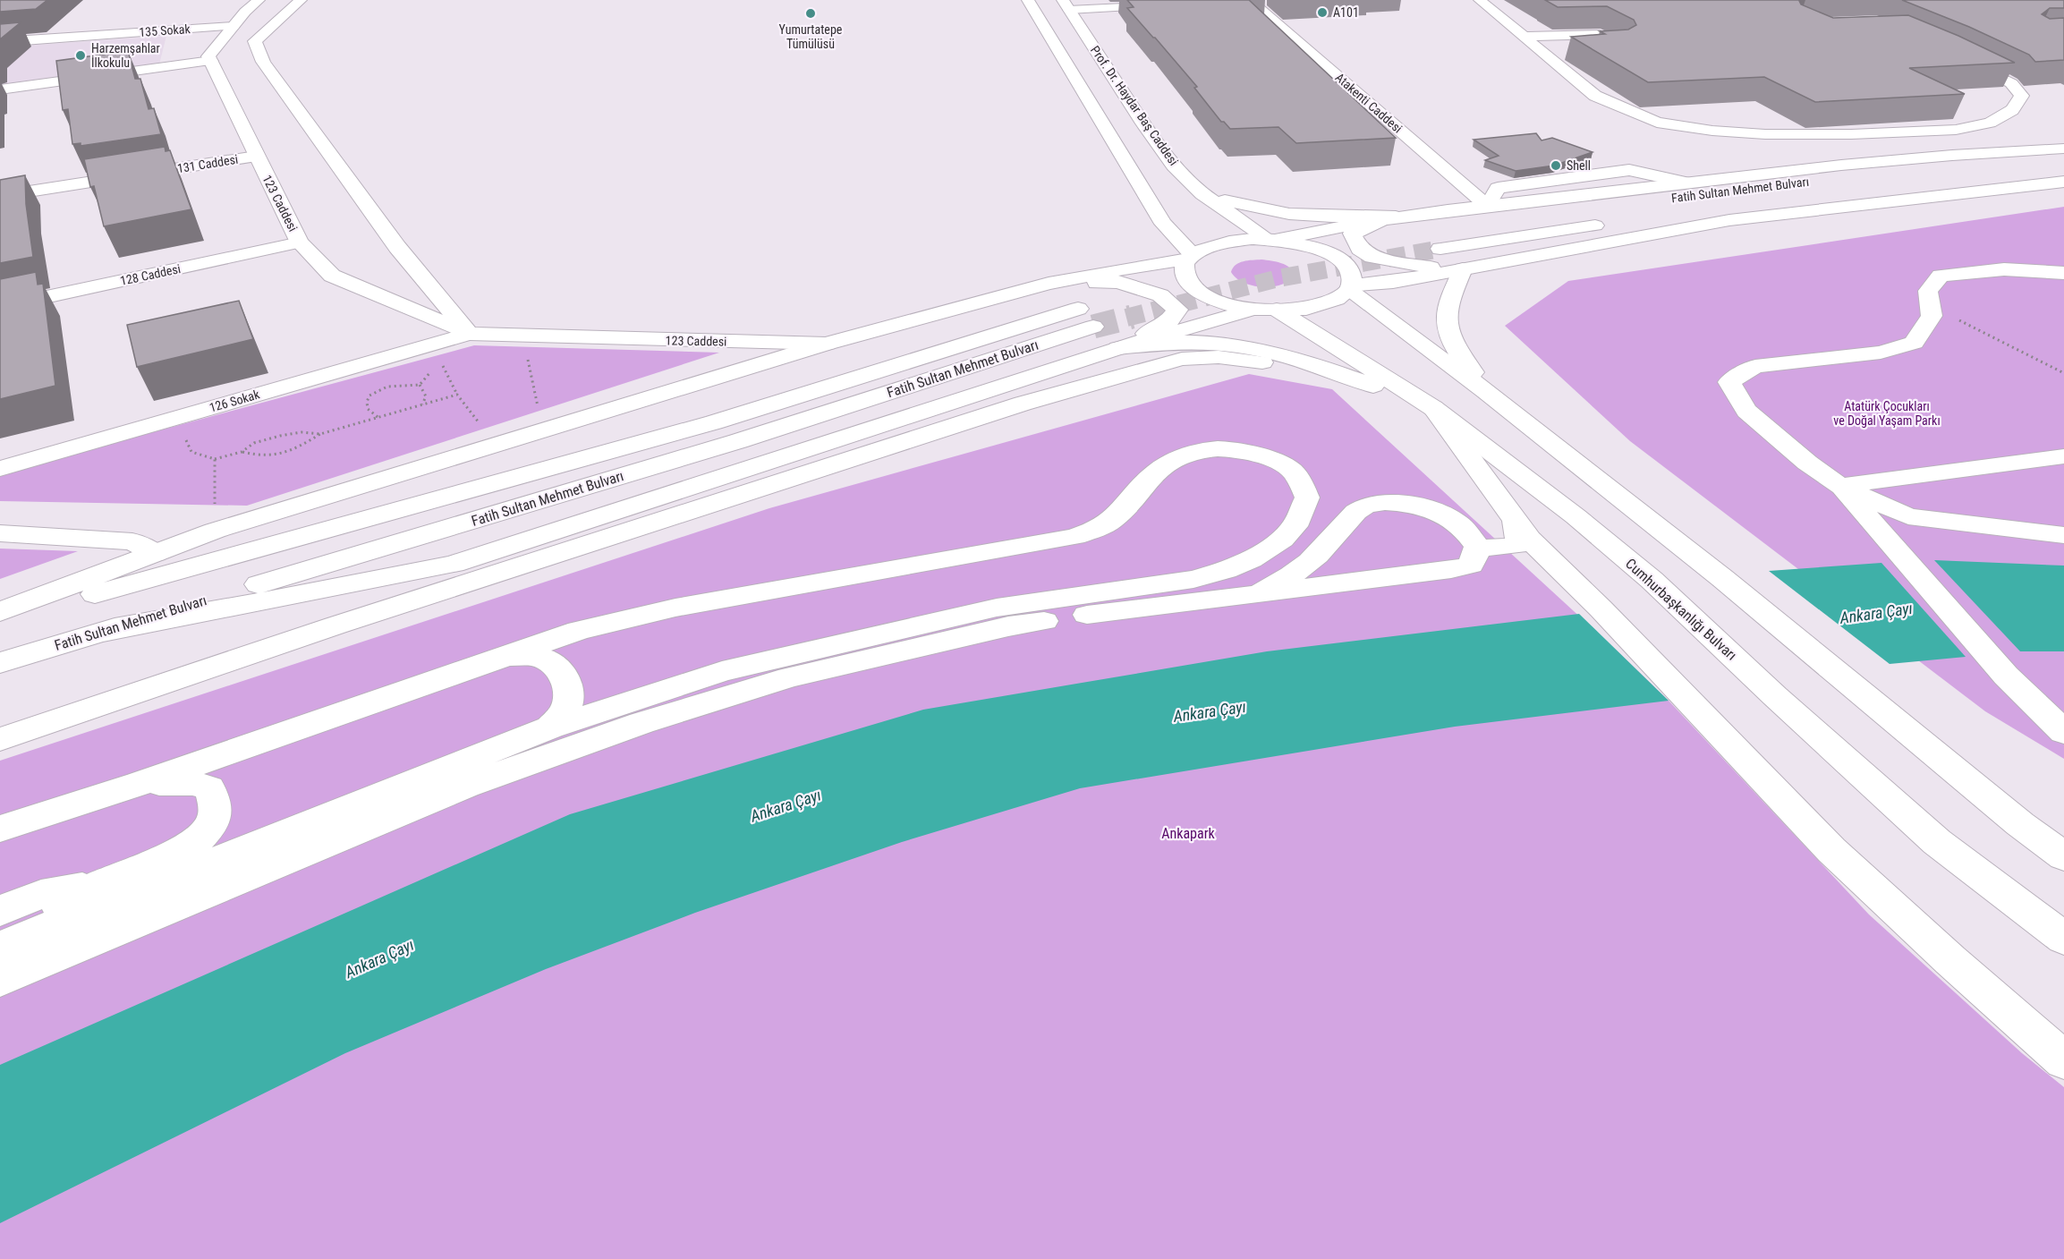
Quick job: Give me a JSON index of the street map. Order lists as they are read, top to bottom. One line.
{"streets":{"main road":["135 Sokak","Atakenti Caddesi","Prof. Dr. Haydar Baş Caddesi","131 Caddesi","Fatih Sultan Mehmet Bulvarı","123 Caddesi","128 Caddesi","126 Sokak","Cumhurbaşkanlığı Bulvarı"]},"crossings":[["131 Caddesi","123 Caddesi"],["123 Caddesi","128 Caddesi"],["123 Caddesi","126 Sokak"]],"water":["Ankara Çayı"],"parks":["Atatürk Çocukları ve Doğal Yaşam Parkı","Ankapark"],"places":["A101","Yumurtatepe Tümülüsü","Harzemşahlar İlkokulu","Shell"]}
